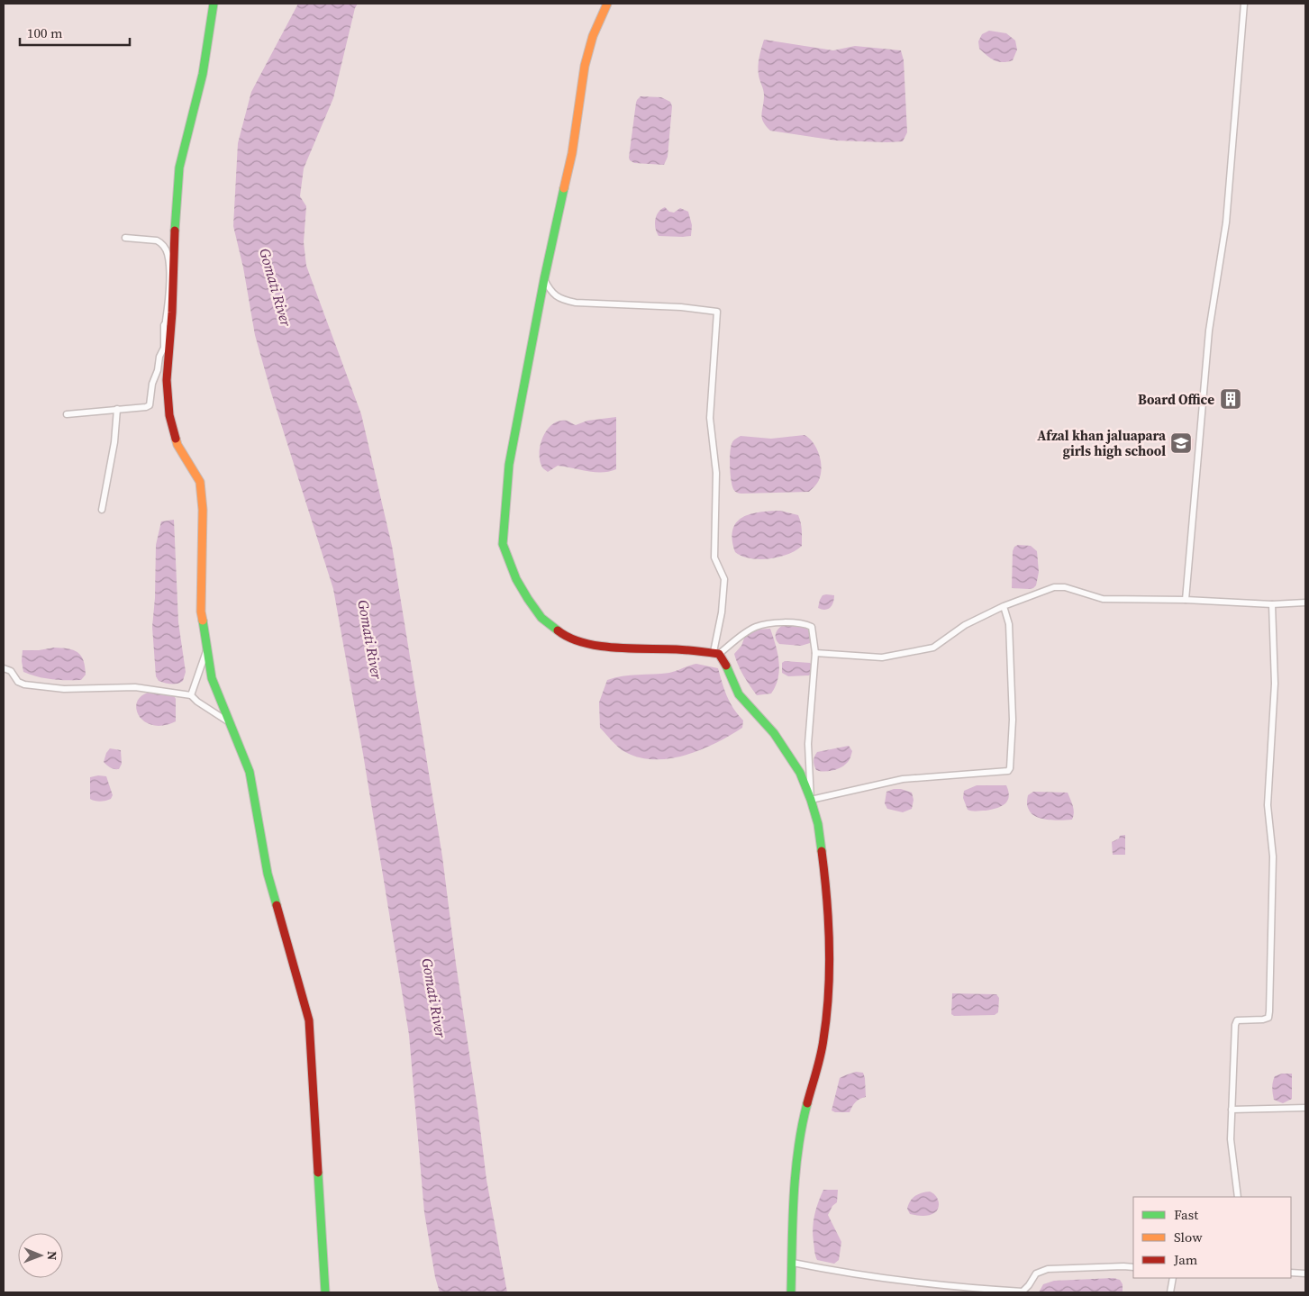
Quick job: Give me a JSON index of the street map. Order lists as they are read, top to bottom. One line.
{"water":["Gomati River"],"places":{"building":["Board Office"],"school or university":["Afzal khan jaluapara girls high school"]},"legend":["Fast","Slow","Jam"],"scale_bar":"100 m","north":"right"}
